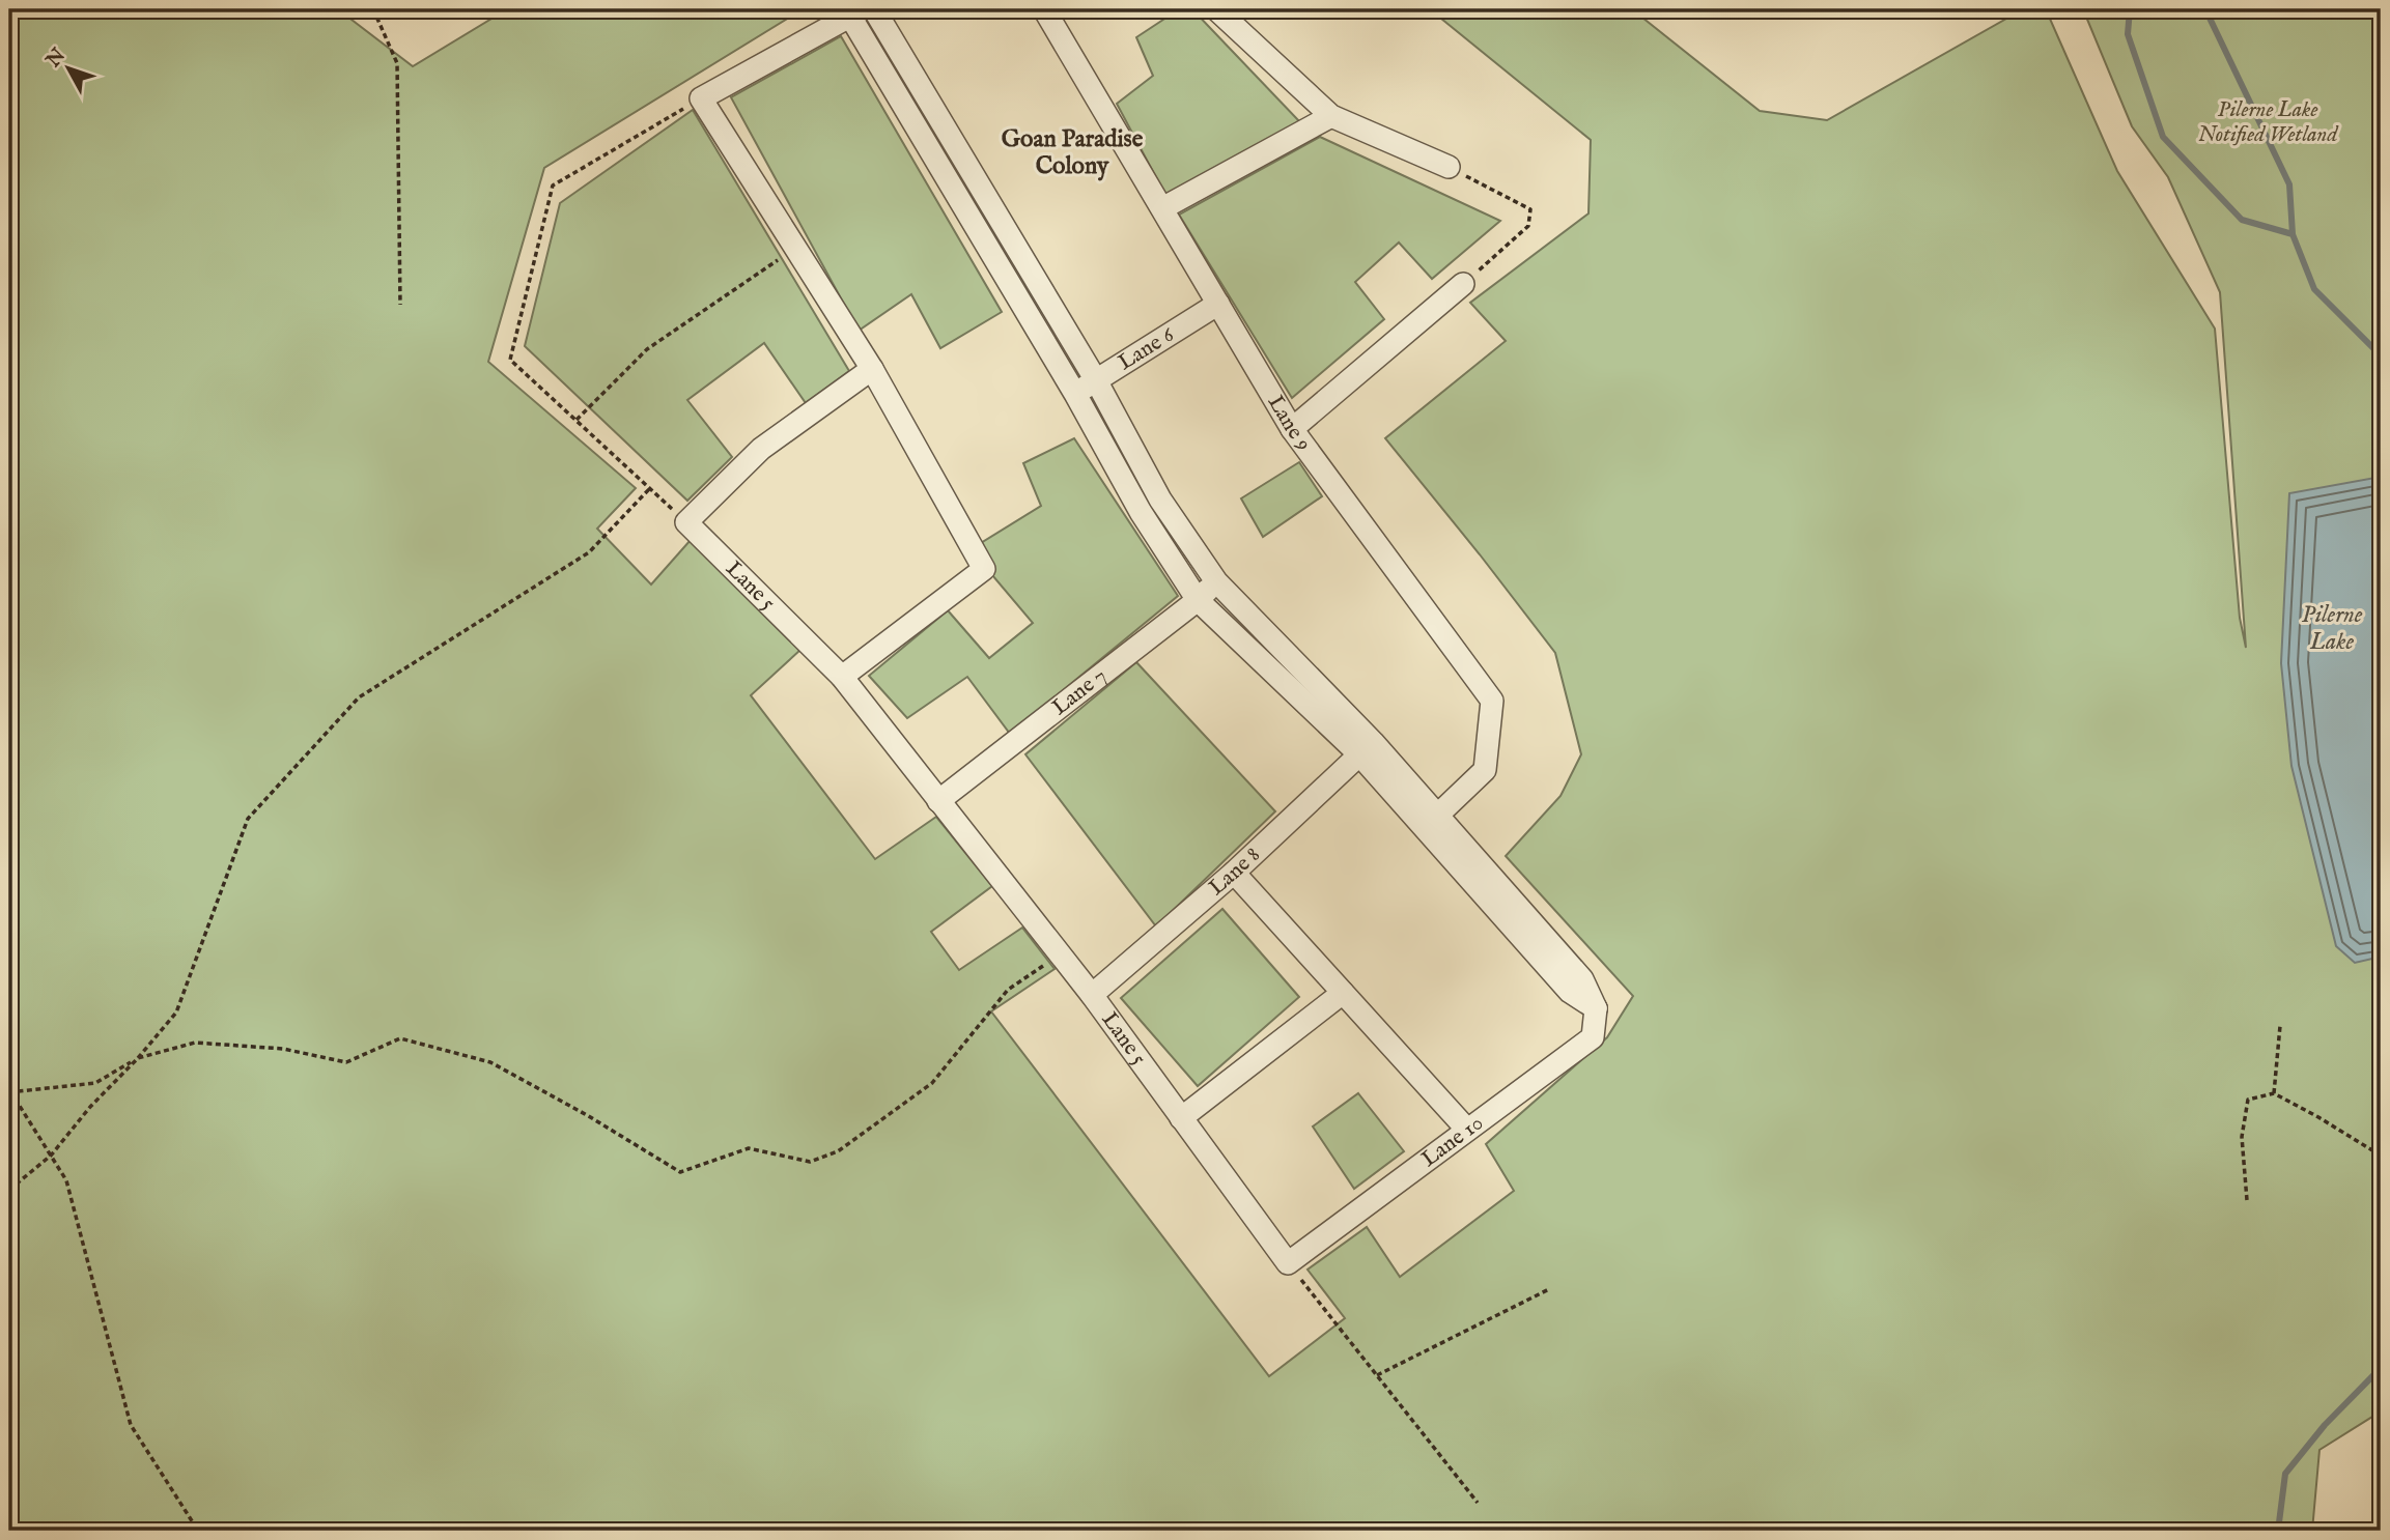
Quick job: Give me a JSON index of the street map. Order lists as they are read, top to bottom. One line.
{"streets":{"street":["Lane 6","Lane 9","Lane 5","Lane 7","Lane 8","Lane 10"]},"crossings":[["Lane 6","Lane 9"],["Lane 5","Lane 7"],["Lane 5","Lane 8"],["Lane 5","Lane 10"]],"districts":["Goan Paradise Colony"],"water":["Pilerne Lake"],"parks":["Pilerne Lake Notified Wetland"],"north":"top left"}
